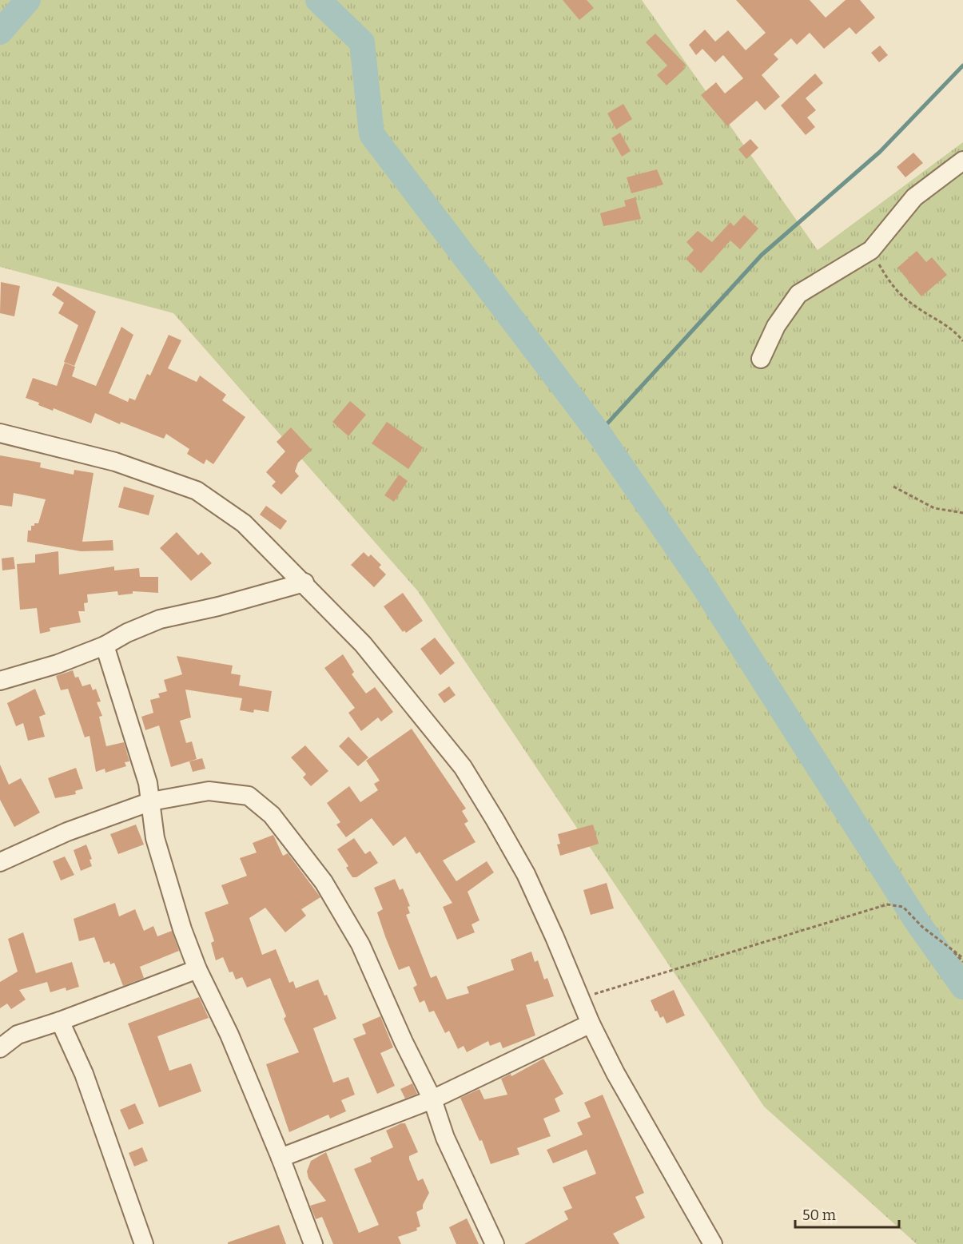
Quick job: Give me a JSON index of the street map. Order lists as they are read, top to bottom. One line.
{"scale_bar":"50 m"}
